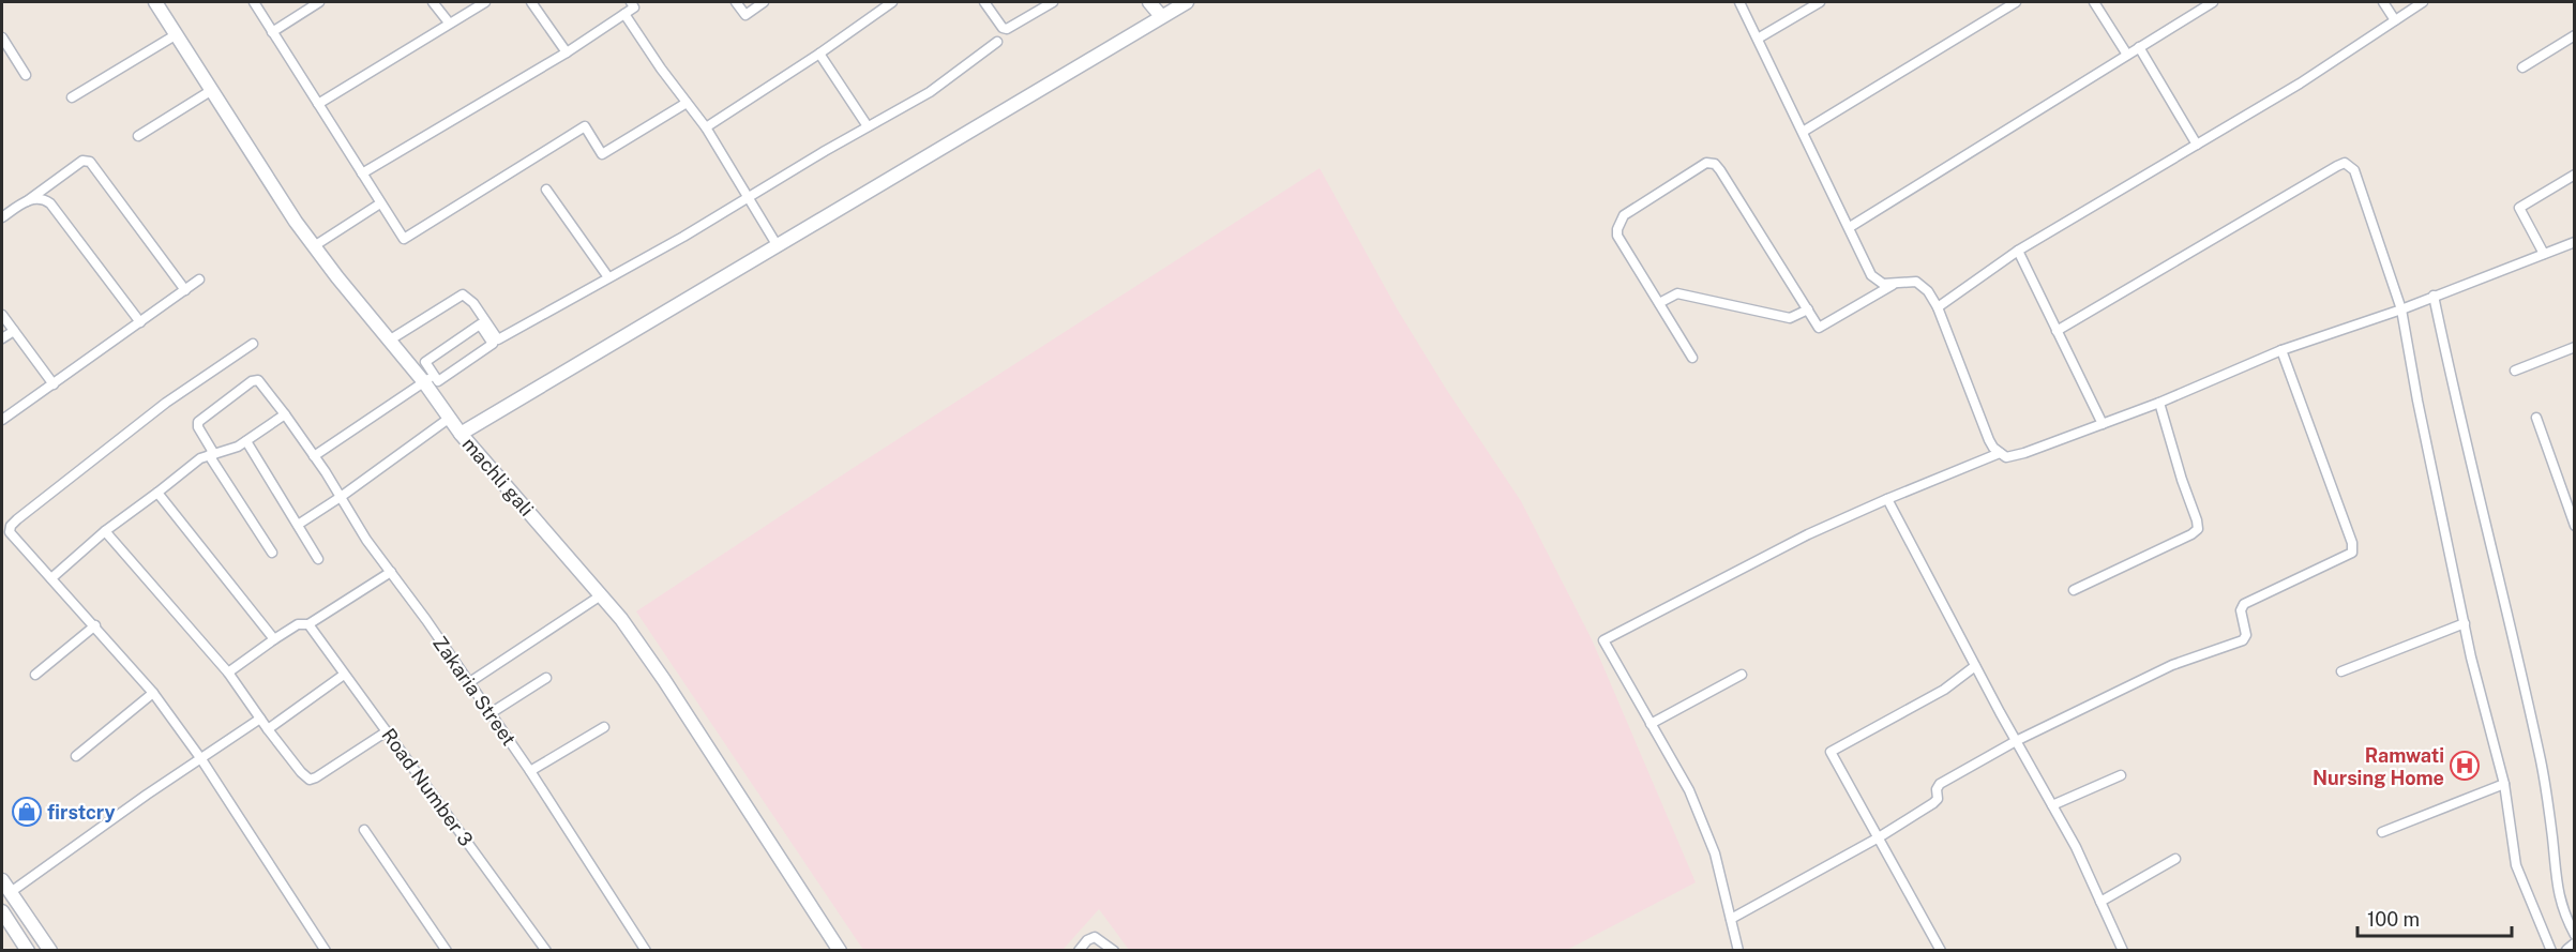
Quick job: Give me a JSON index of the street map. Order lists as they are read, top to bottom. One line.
{"streets":{"street":["machli gali","Zakaria Street","Road Number 3"]},"places":{"hospital":["Ramwati Nursing Home"],"shop":["firstcry"]},"scale_bar":"100 m"}
